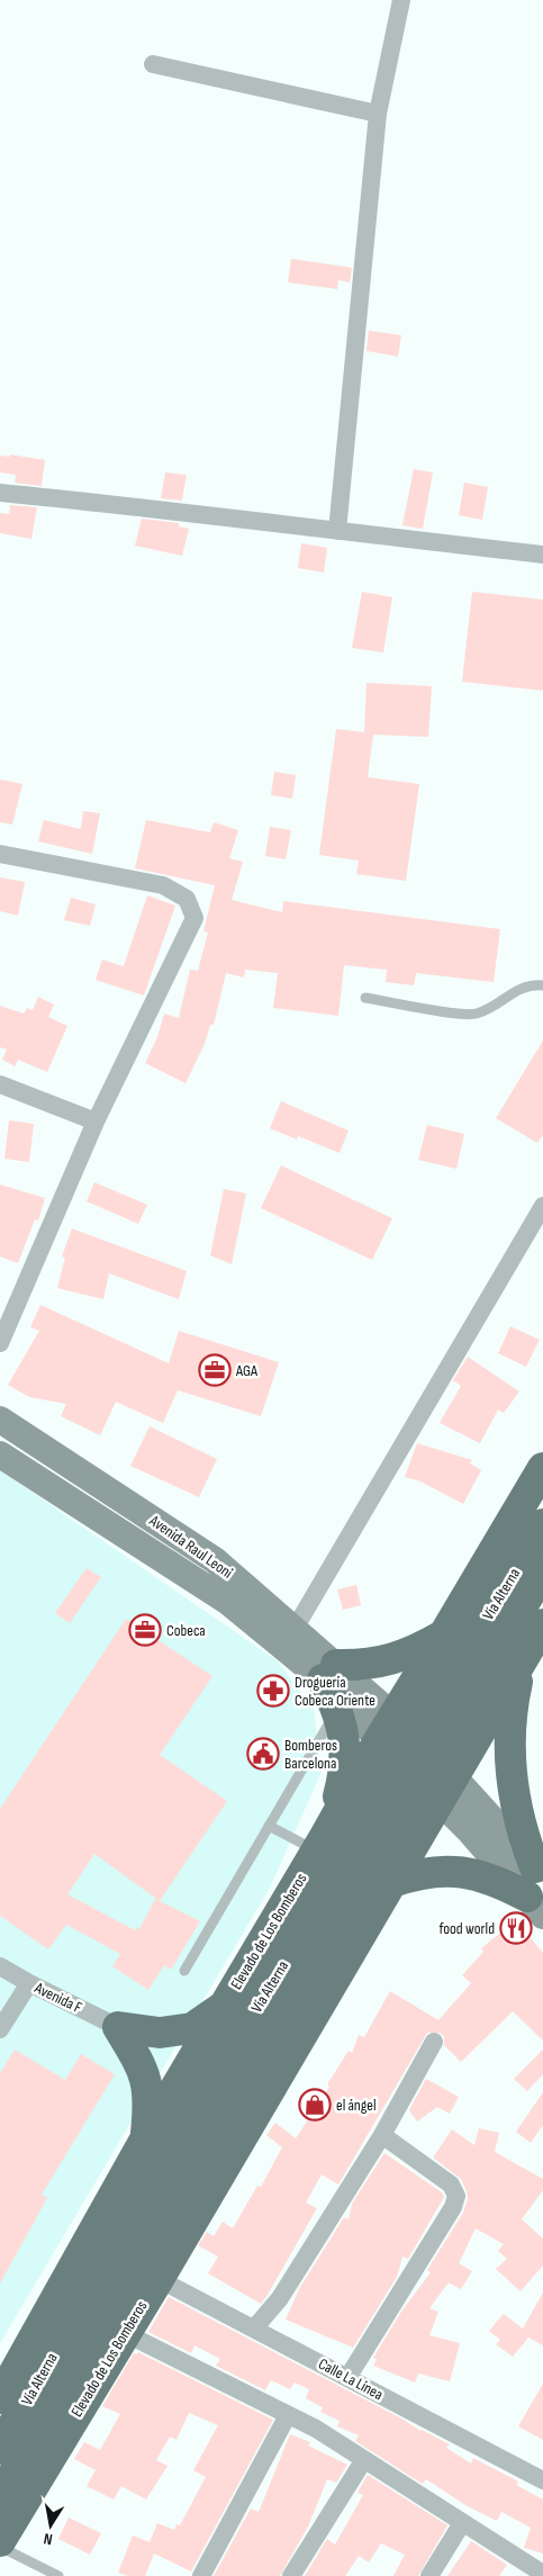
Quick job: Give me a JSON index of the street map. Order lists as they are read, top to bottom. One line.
{"streets":{"highway":["Vía Alterna","Elevado de Los Bomberos"],"main road":["Avenida Raul Leoni"],"street":["Avenida F","Calle La Línea"]},"crossings":[["Avenida Raul Leoni","Elevado de Los Bomberos"],["Vía Alterna","Elevado de Los Bomberos"],["Elevado de Los Bomberos","Calle La Línea"]],"places":{"office":["AGA","Cobeca"],"pharmacy":["Droguería Cobeca Oriente"],"public building":["Bomberos Barcelona"],"restaurant":["food world"],"shop":["el ángel"]},"north":"bottom"}
